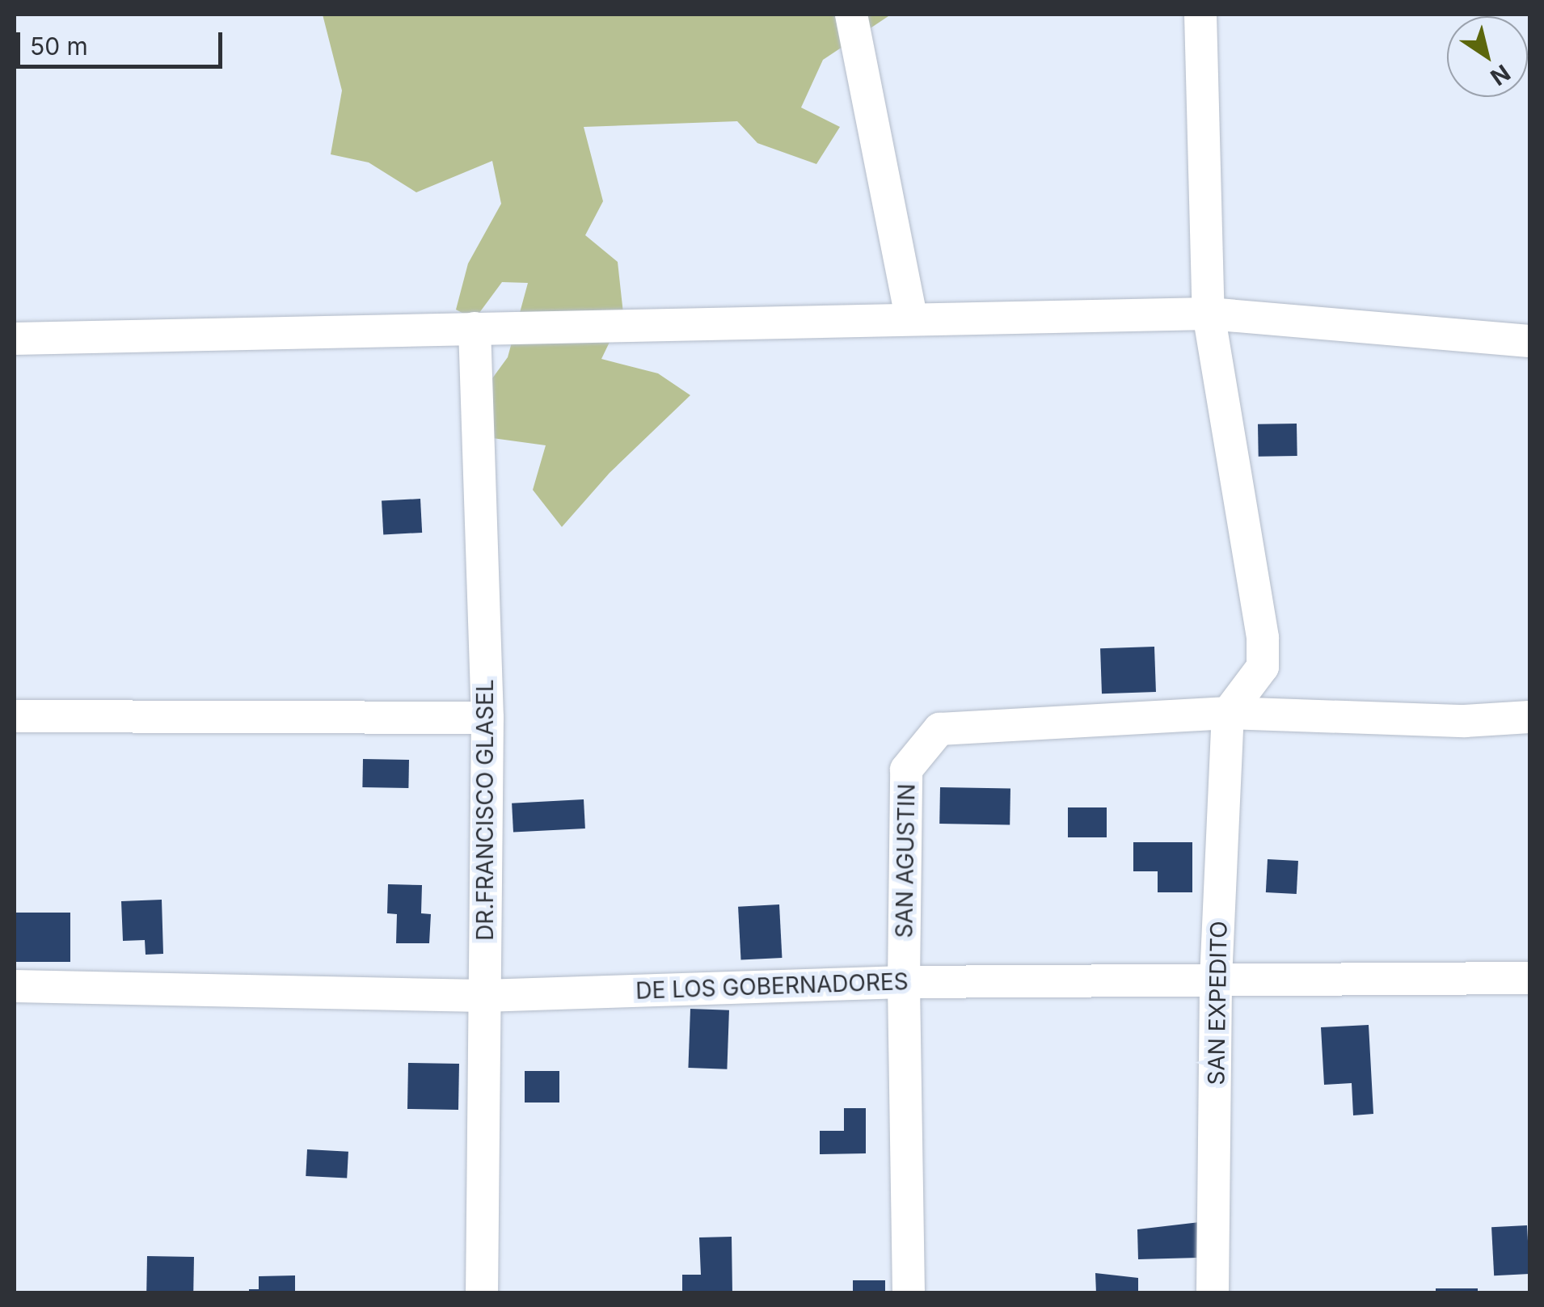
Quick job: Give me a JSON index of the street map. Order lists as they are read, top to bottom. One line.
{"streets":{"street":["DR.FRANCISCO GLASEL","SAN AGUSTIN","DE LOS GOBERNADORES","SAN EXPEDITO"]},"crossings":[["DR.FRANCISCO GLASEL","DE LOS GOBERNADORES"],["SAN AGUSTIN","DE LOS GOBERNADORES"],["SAN AGUSTIN","SAN EXPEDITO"],["DE LOS GOBERNADORES","SAN EXPEDITO"]],"scale_bar":"50 m","north":"bottom right"}
